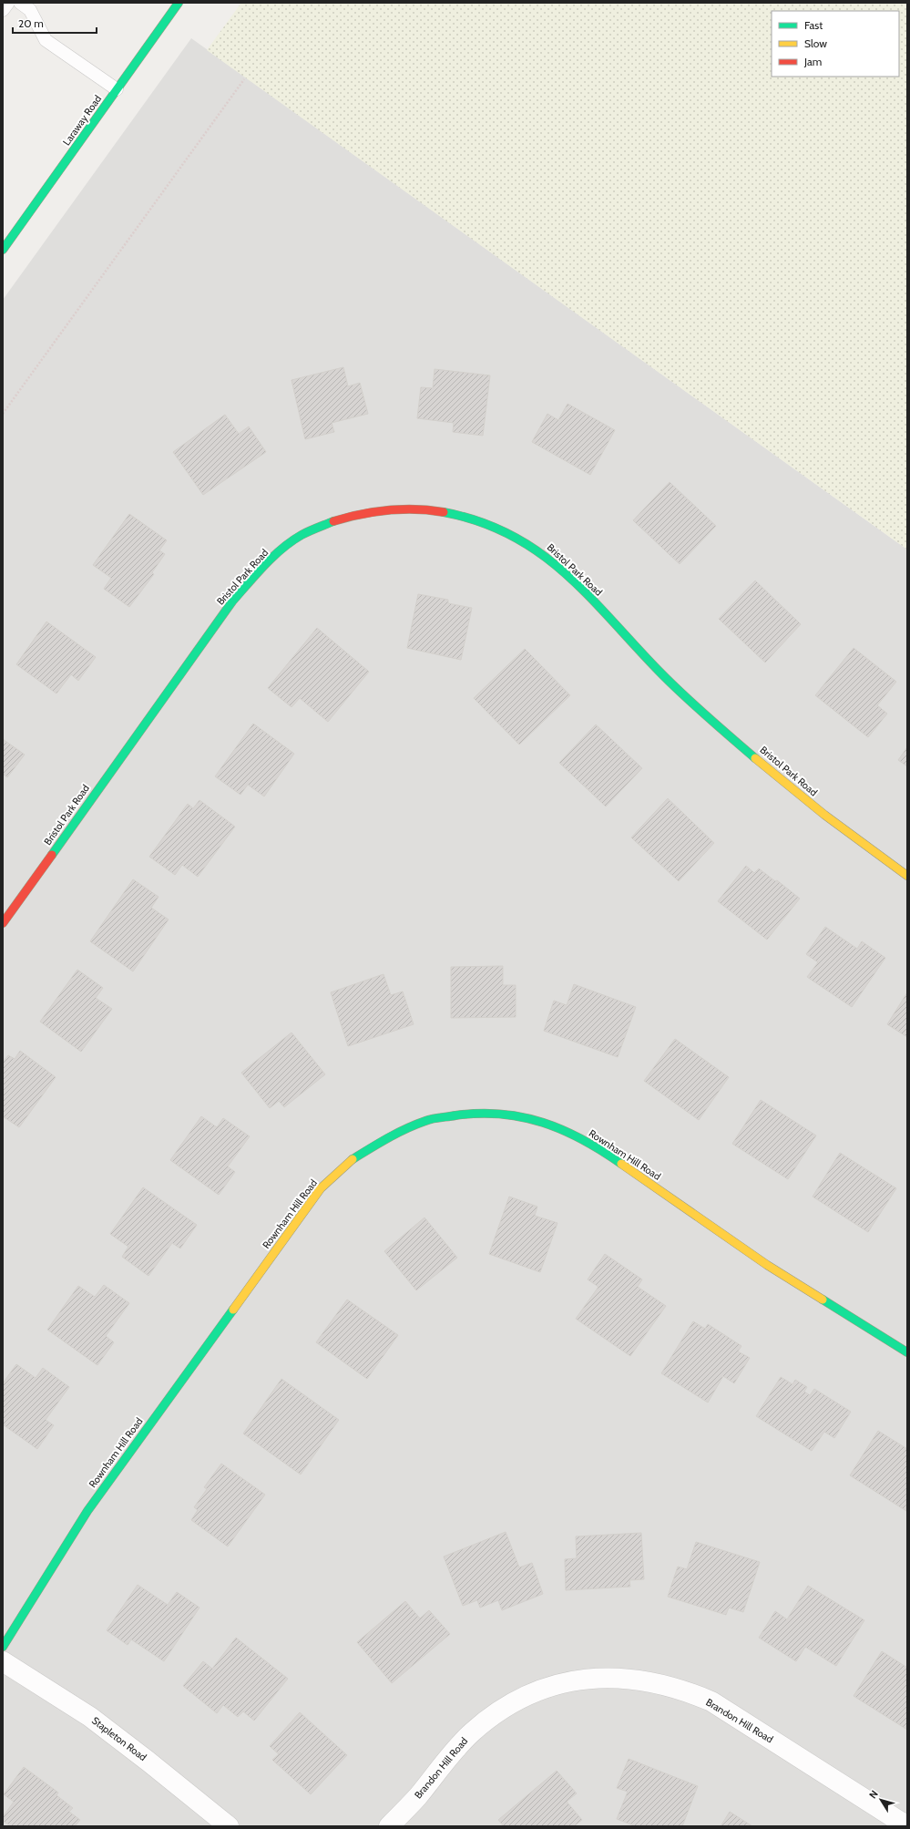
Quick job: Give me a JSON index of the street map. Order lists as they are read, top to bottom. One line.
{"streets":{"street":["Laraway Road","Bristol Park Road","Rownham Hill Road","Brandon Hill Road","Stapleton Road"]},"legend":["Fast","Slow","Jam"],"scale_bar":"20 m","north":"top left"}
